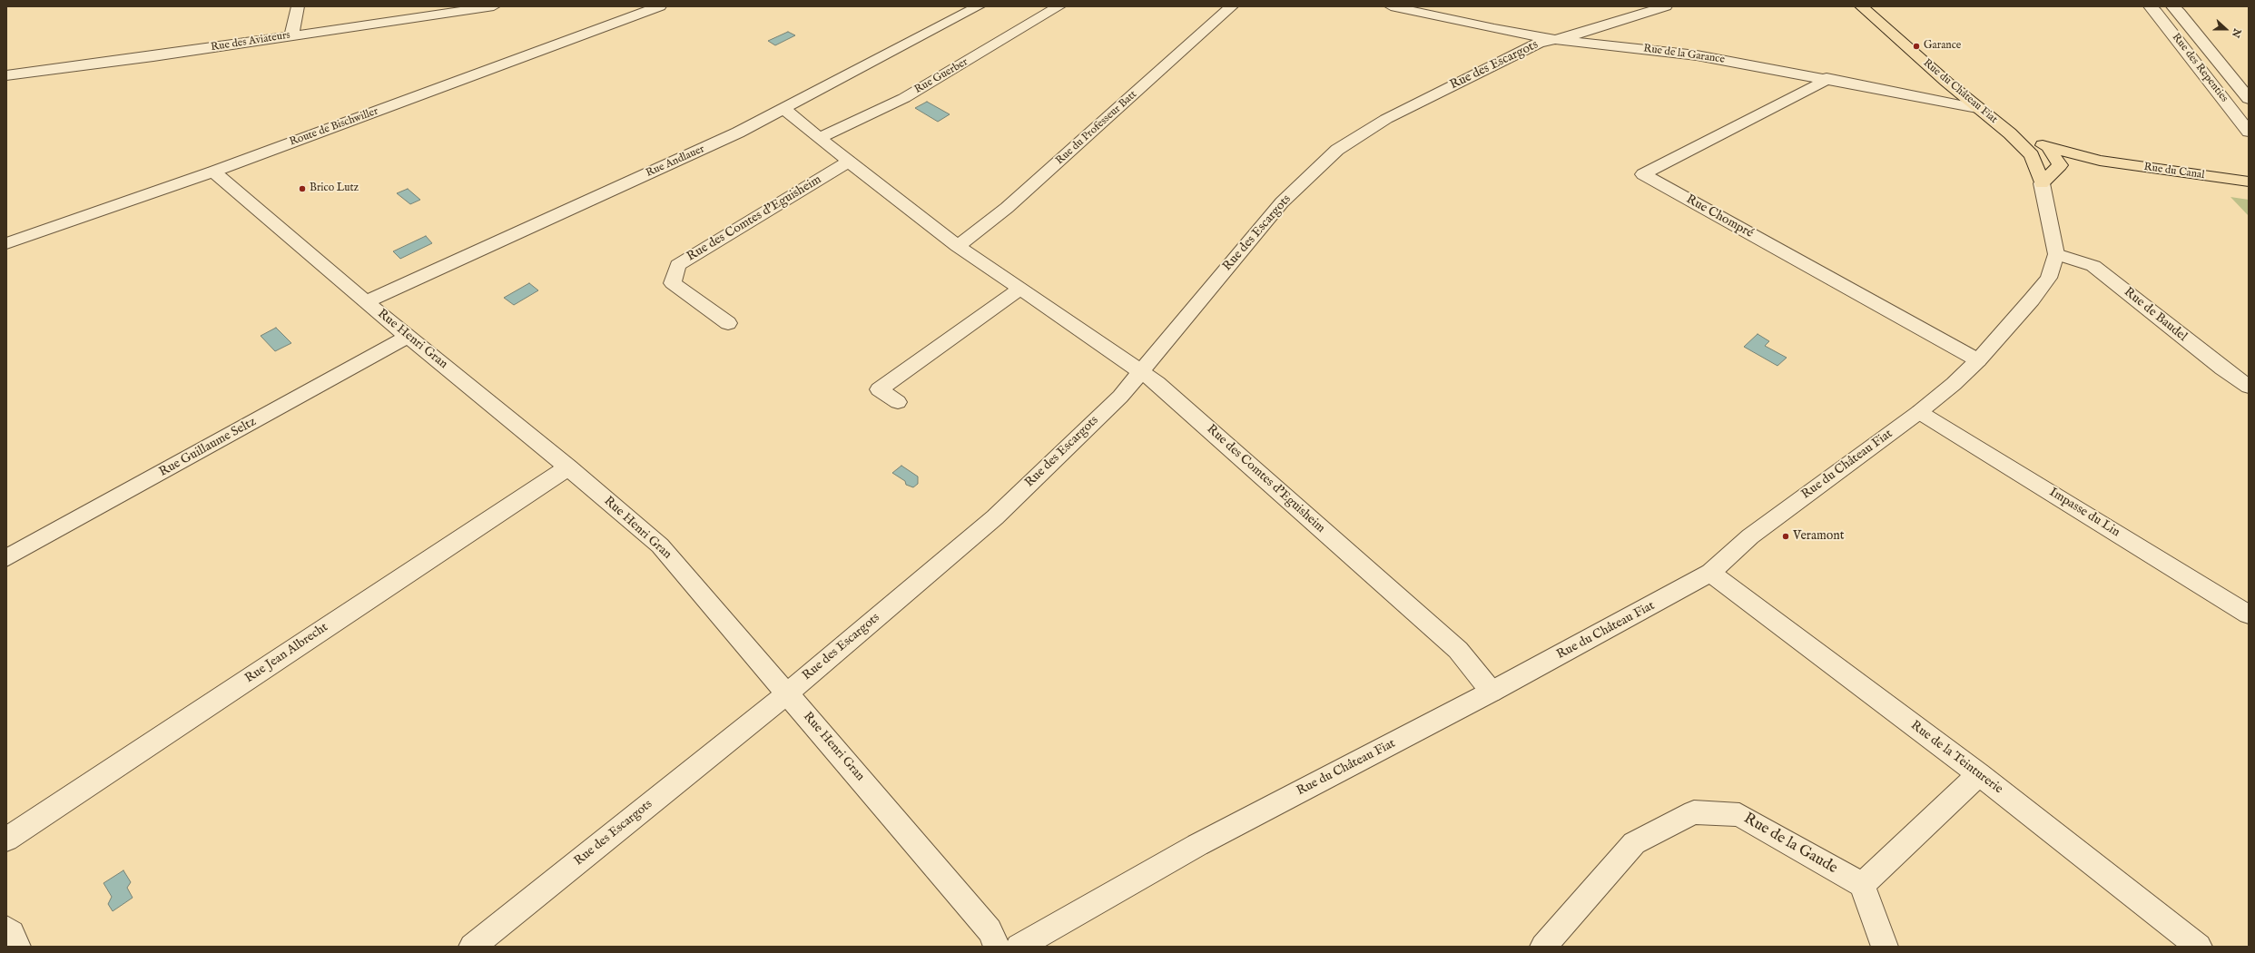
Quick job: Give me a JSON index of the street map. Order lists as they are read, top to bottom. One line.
{"streets":{"main road":["Rue du Château Fiat","Rue du Canal"],"street":["Rue des Aviateurs","Rue de la Garance","Rue des Escargots","Rue des Repenties","Rue Guerber","Route de Bischwiller","Rue du Professeur Batt","Rue Andlauer","Rue Chompré","Rue des Comtes d'Eguisheim","Rue de Baudel","Rue Henri Gran","Rue Guillaume Seltz","Impasse du Lin","Rue Jean Albrecht","Rue de la Teinturerie","Rue de la Gaude"]},"crossings":[["Rue de la Garance","Rue des Escargots"],["Rue de la Garance","Rue du Château Fiat"],["Rue de la Garance","Rue Chompré"],["Rue des Escargots","Rue des Comtes d'Eguisheim"],["Rue des Escargots","Rue Henri Gran"],["Rue Guerber","Rue des Comtes d'Eguisheim"],["Rue du Château Fiat","Rue du Canal"],["Rue du Château Fiat","Rue Chompré"],["Rue du Château Fiat","Rue des Comtes d'Eguisheim"],["Rue du Château Fiat","Rue de Baudel"],["Rue du Château Fiat","Impasse du Lin"],["Rue du Château Fiat","Rue de la Teinturerie"],["Route de Bischwiller","Rue Henri Gran"],["Rue du Professeur Batt","Rue des Comtes d'Eguisheim"],["Rue Andlauer","Rue des Comtes d'Eguisheim"],["Rue Andlauer","Rue Henri Gran"],["Rue Henri Gran","Rue Guillaume Seltz"],["Rue Henri Gran","Rue Jean Albrecht"]],"places":["Garance","Brico Lutz","Veramont"],"north":"right"}
